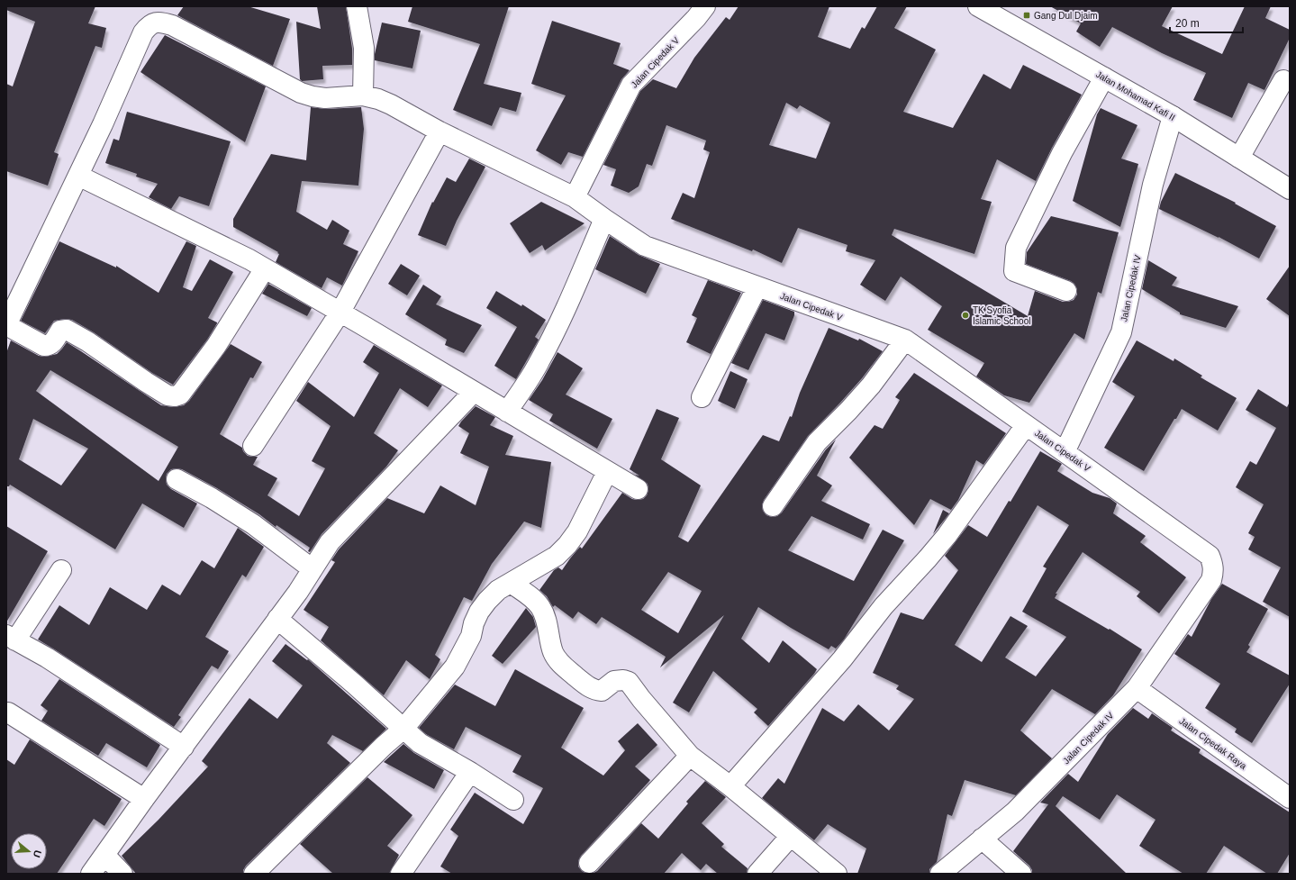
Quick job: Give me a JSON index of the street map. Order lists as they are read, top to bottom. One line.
{"streets":{"street":["Jalan Cipedak V","Jalan Mohamad Kafi II","Jalan Cipedak IV","Jalan Cipedak Raya"]},"crossings":[["Jalan Cipedak V","Jalan Cipedak IV"],["Jalan Mohamad Kafi II","Jalan Cipedak IV"],["Jalan Cipedak IV","Jalan Cipedak Raya"]],"places":{"transit":["Gang Dul Djaim"],"other":["TK Syofia Islamic School"]},"scale_bar":"20 m","north":"right"}
